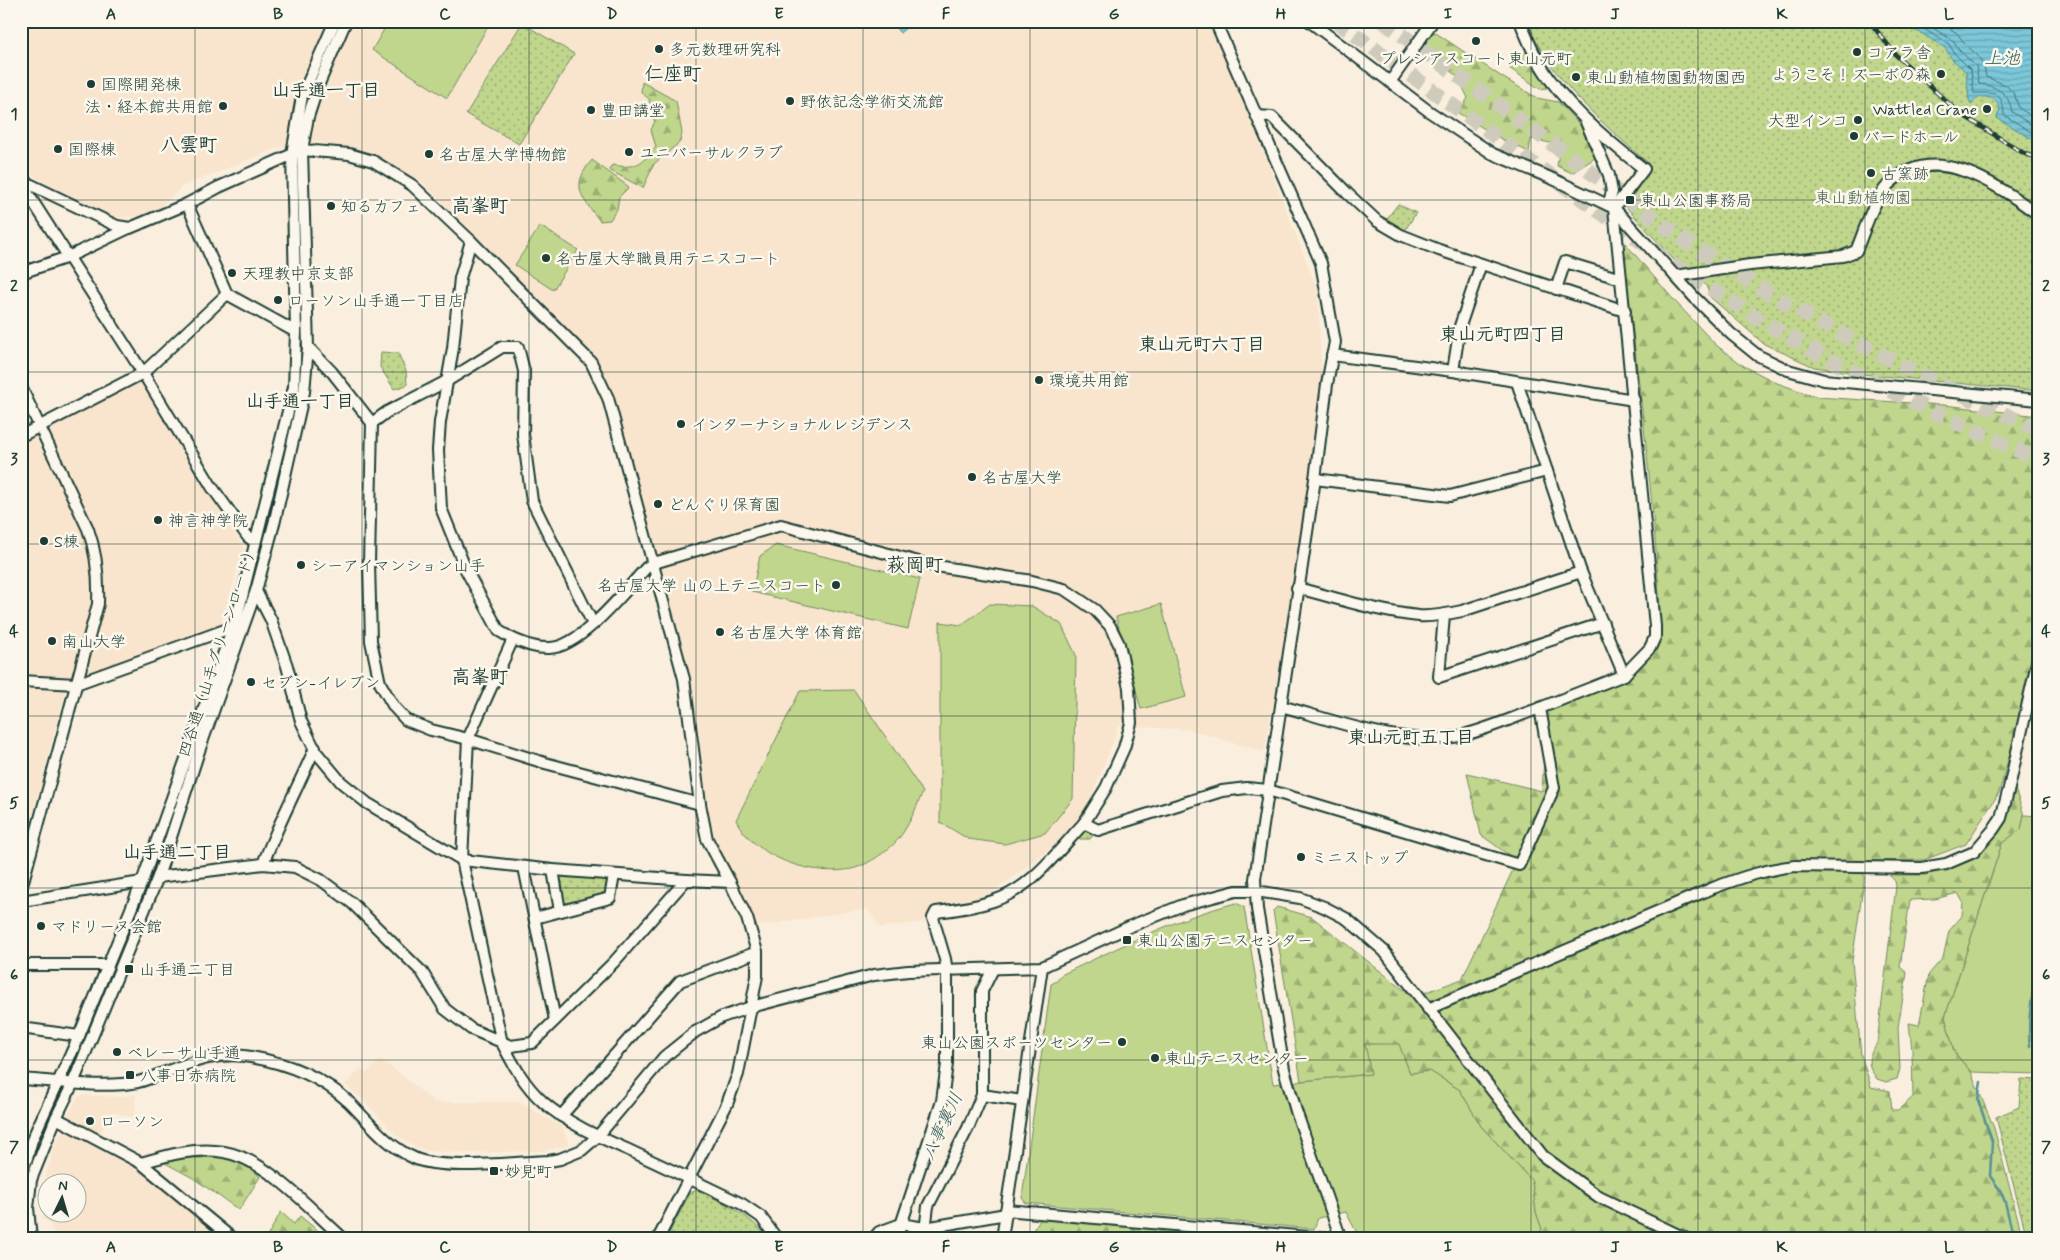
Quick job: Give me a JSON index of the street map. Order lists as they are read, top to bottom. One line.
{"streets":{"street":["四谷通（山手グリーンロード）"]},"districts":["仁座町","山手通一丁目","八雲町","高峯町","東山元町四丁目","東山元町六丁目","山手通一丁目","萩岡町","高峯町","東山元町五丁目","山手通二丁目"],"water":["上池","八事裏川"],"parks":["東山動植物園"],"places":{"other":["プレシアスコート東山元町","多元数理研究科","コアラ舎","ようこそ！ズーボの森","東山動植物園動物園西","国際開発棟","野依記念学術交流館","法・経本館共用館","Wattled Crane","豊田講堂","大型インコ","バードホール","国際棟","ユニバーサルクラブ","名古屋大学博物館","古窯跡","知るカフェ","名古屋大学職員用テニスコート","天理教中京支部","ローソン山手通一丁目店","環境共用館","インターナショナルレジデンス","名古屋大学","どんぐり保育園","神言神学院","S棟","シーアイマンション山手","名古屋大学 山の上テニスコート","名古屋大学 体育館","南山大学","セブン-イレブン","ミニストップ","マドリーヌ会館","東山公園スポーツセンター","ベレーサ山手通","東山テニスセンター","ローソン"],"transit":["東山公園事務局","東山公園テニスセンター","山手通二丁目","八事日赤病院","妙見町"]},"north":"top","grid":{"columns":["A","B","C","D","E","F","G","H","I","J","K","L"],"rows":["1","2","3","4","5","6","7"]}}
